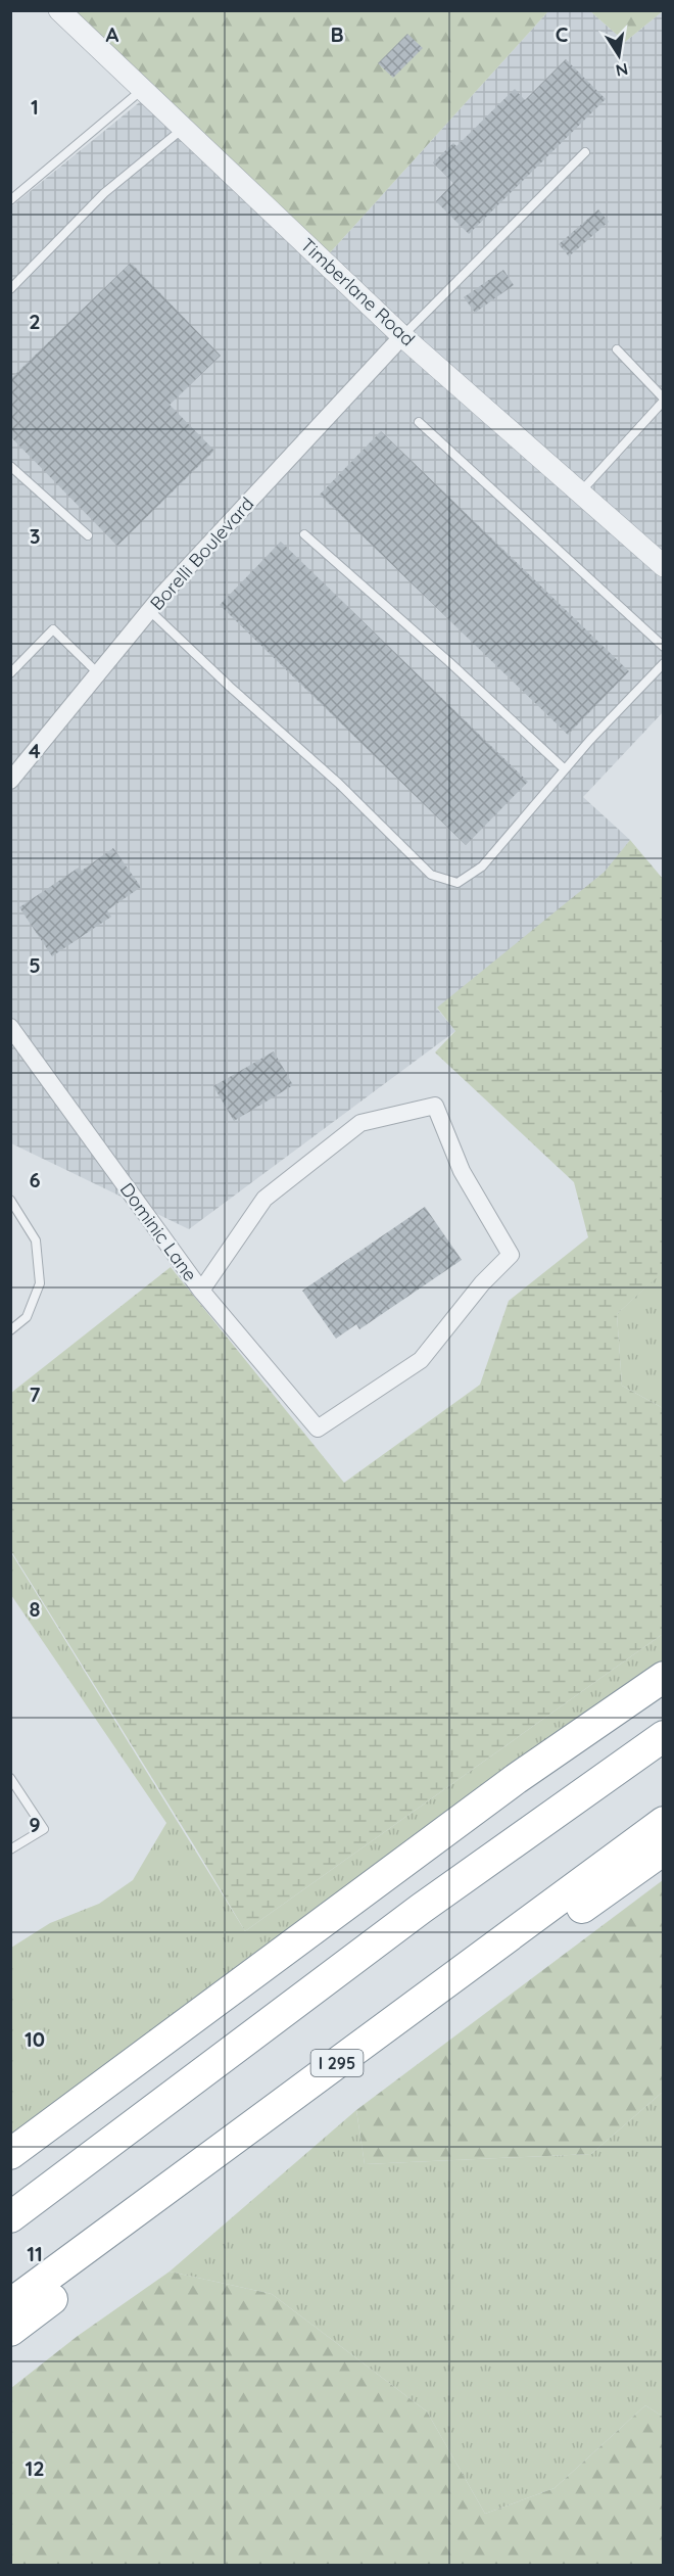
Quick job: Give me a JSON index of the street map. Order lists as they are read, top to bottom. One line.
{"streets":{"highway":["I 295"],"street":["Timberlane Road","Borelli Boulevard","Dominic Lane"]},"crossings":[["Timberlane Road","Borelli Boulevard"]],"north":"bottom","grid":{"columns":["A","B","C"],"rows":["1","2","3","4","5","6","7","8","9","10","11","12"]}}
